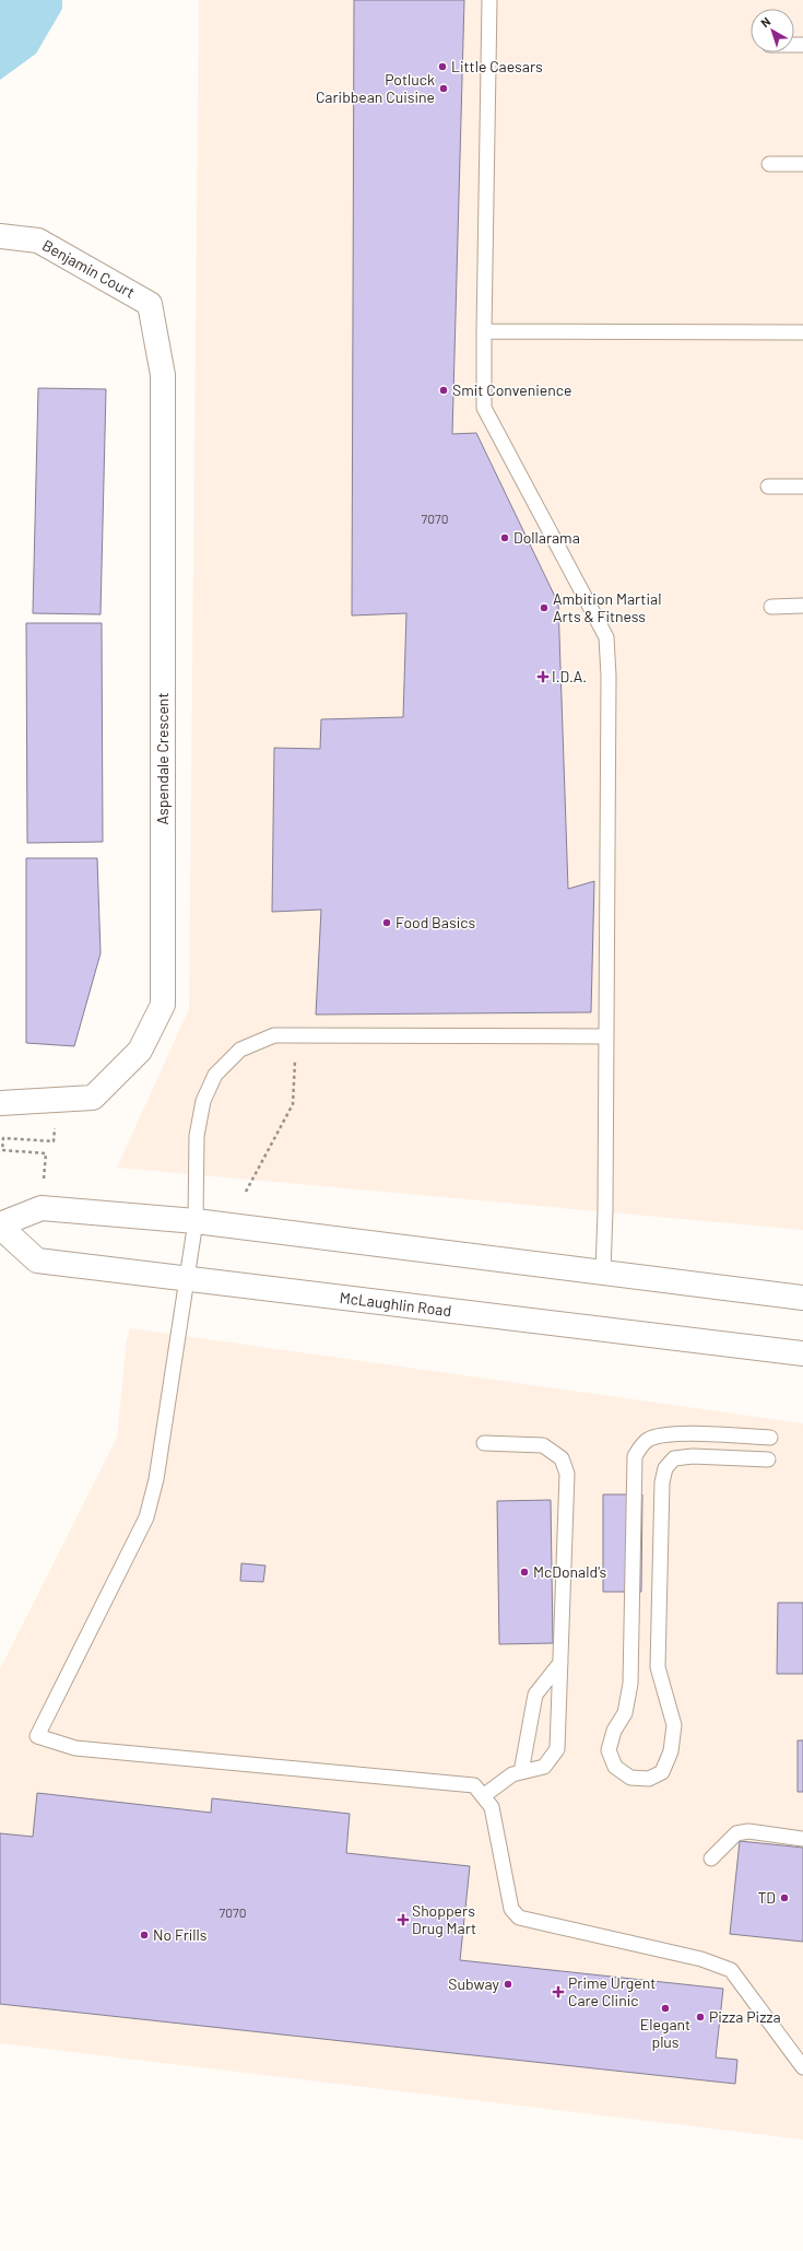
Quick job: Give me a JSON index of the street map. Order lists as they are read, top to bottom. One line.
{"streets":{"street":["Benjamin Court","Aspendale Crescent","McLaughlin Road"]},"crossings":[["Benjamin Court","Aspendale Crescent"]],"places":{"other":["Little Caesars","Potluck Caribbean Cuisine","Smit Convenience","Dollarama","Ambition Martial Arts & Fitness","Food Basics","McDonald's","TD","No Frills","Subway","Elegant plus","Pizza Pizza"],"health":["I.D.A.","Shoppers Drug Mart","Prime Urgent Care Clinic"]},"house_numbers":["7070","7070"],"north":"top left"}
